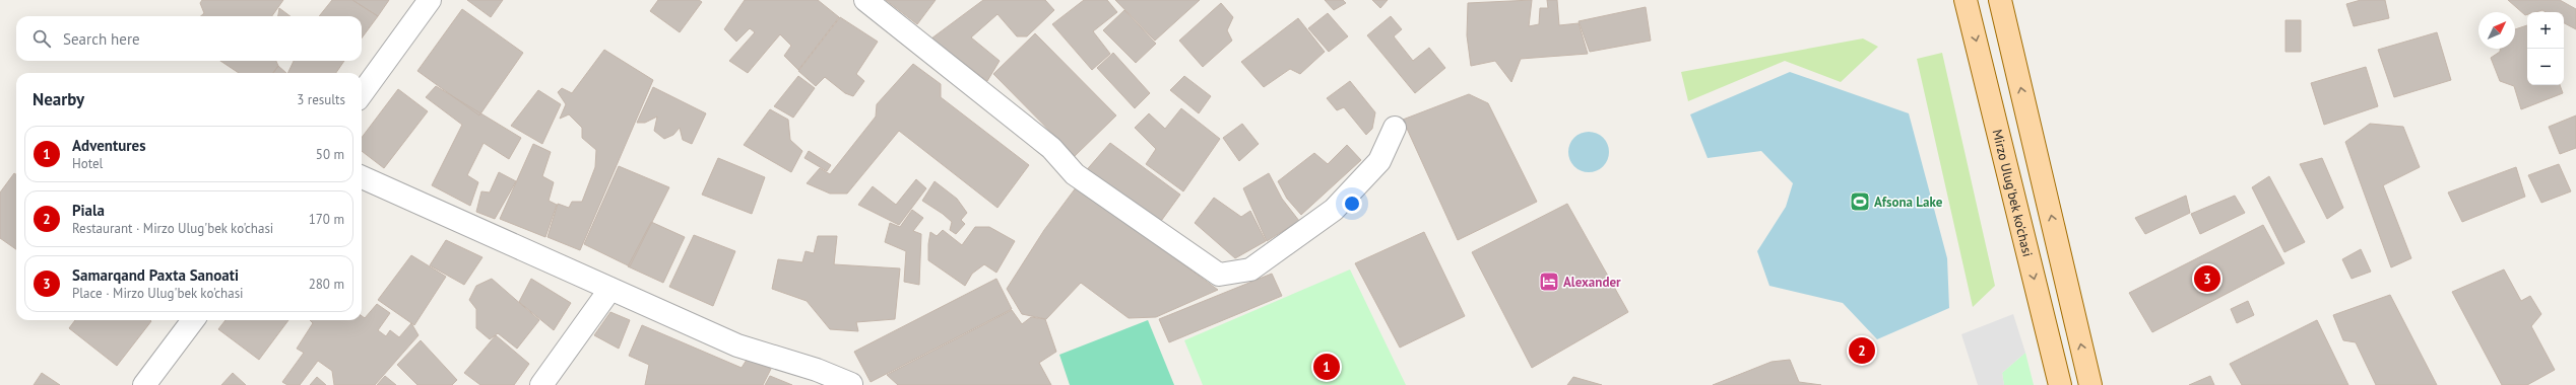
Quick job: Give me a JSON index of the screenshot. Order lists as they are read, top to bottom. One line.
{"streets":{"main road":["Mirzo Ulug'bek ko'chasi"]},"places":{"sports":["Afsona Lake"],"hotel":["Alexander"]},"north":"top right","page":{"map_buttons":["+","−"],"search":"Search here","heading":["Nearby","3 results"],"list":[{"mark":"1","name":"Adventures","note":"Hotel","value":"50 m"},{"mark":"2","name":"Piala","note":"Restaurant · Mirzo Ulug'bek ko'chasi","value":"170 m"},{"mark":"3","name":"Samarqand Paxta Sanoati","note":"Place · Mirzo Ulug'bek ko'chasi","value":"280 m"}],"pins":["3","2","1"]}}
